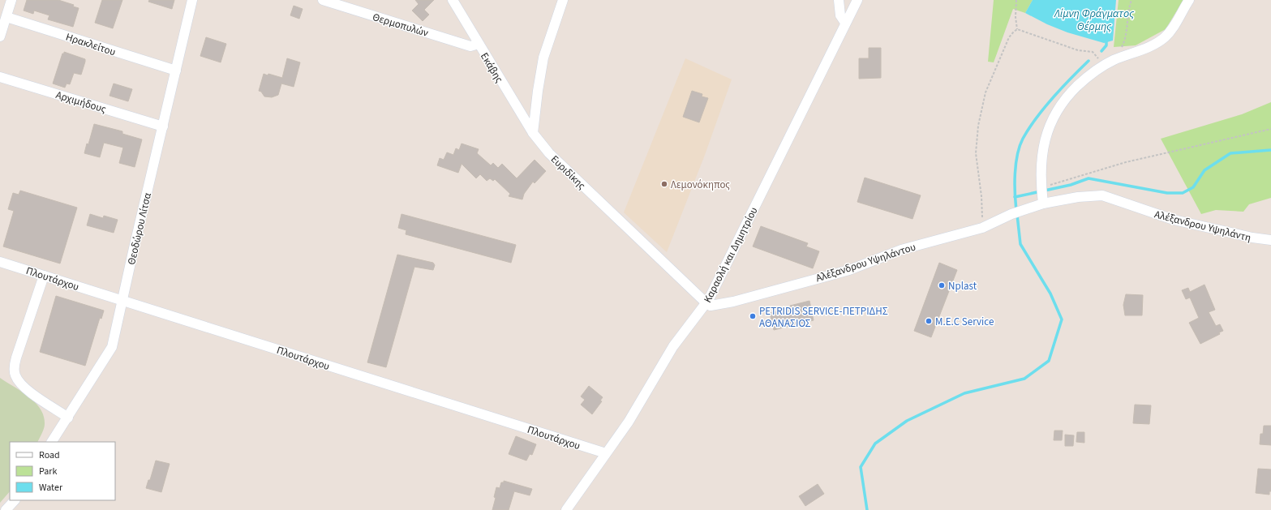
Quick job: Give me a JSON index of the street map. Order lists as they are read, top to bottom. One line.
{"streets":{"street":["Θερμοπυλών","Ηρακλείτου","Εκάβης","Αρχιμήδους","Ευριδίκης","Αλέξανδρου Υψηλάντη","Θεοδώρου Λίτσα","Καραολή και Δημητρίου","Αλέξανδρου Υψηλάντου","Πλουτάρχου"]},"crossings":[["Θερμοπυλών","Εκάβης"],["Ηρακλείτου","Θεοδώρου Λίτσα"],["Εκάβης","Ευριδίκης"],["Αρχιμήδους","Θεοδώρου Λίτσα"],["Ευριδίκης","Καραολή και Δημητρίου"],["Ευριδίκης","Αλέξανδρου Υψηλάντου"],["Αλέξανδρου Υψηλάντη","Αλέξανδρου Υψηλάντου"],["Θεοδώρου Λίτσα","Πλουτάρχου"],["Καραολή και Δημητρίου","Αλέξανδρου Υψηλάντου"],["Καραολή και Δημητρίου","Πλουτάρχου"]],"water":["Λίμνη Φράγματος Θέρμης"],"places":["Λεμονόκηπος","Nplast","PETRIDIS SERVICE-ΠΕΤΡΙΔΗΣ ΑΘΑΝΑΣΙΟΣ","M.E.C Service"],"legend":["Road","Park","Water"]}
